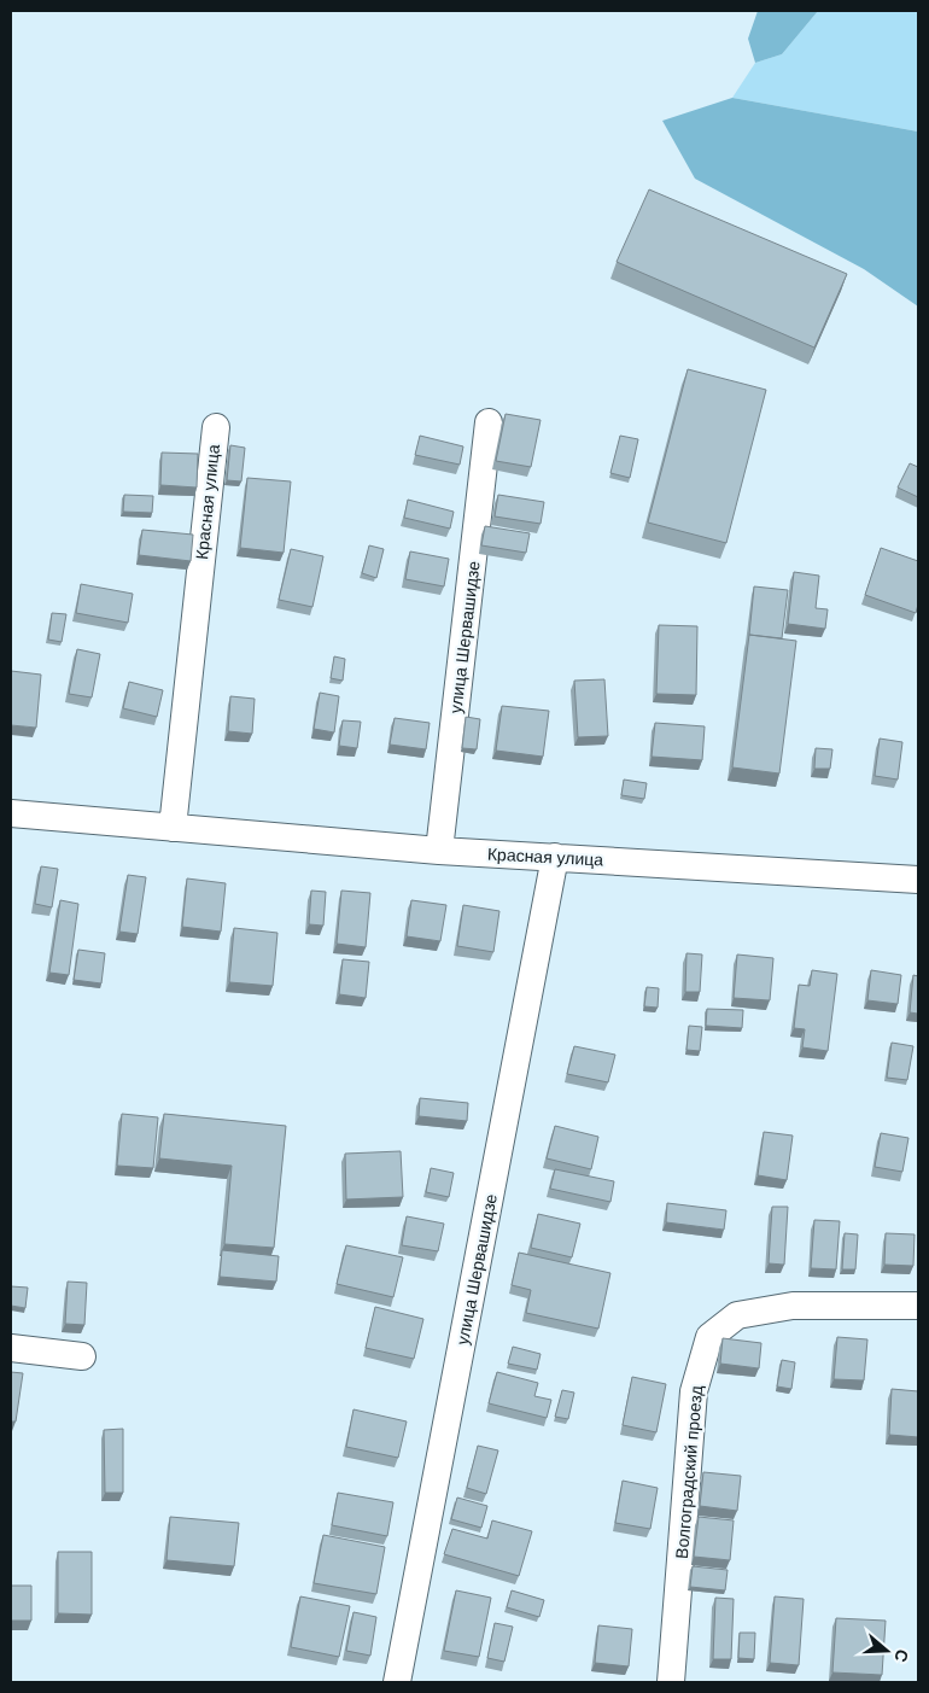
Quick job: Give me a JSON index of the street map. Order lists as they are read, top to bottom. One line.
{"streets":{"street":["Красная улица","улица Шервашидзе","Волгоградский проезд"]},"crossings":[["Красная улица","улица Шервашидзе"]],"north":"right"}
